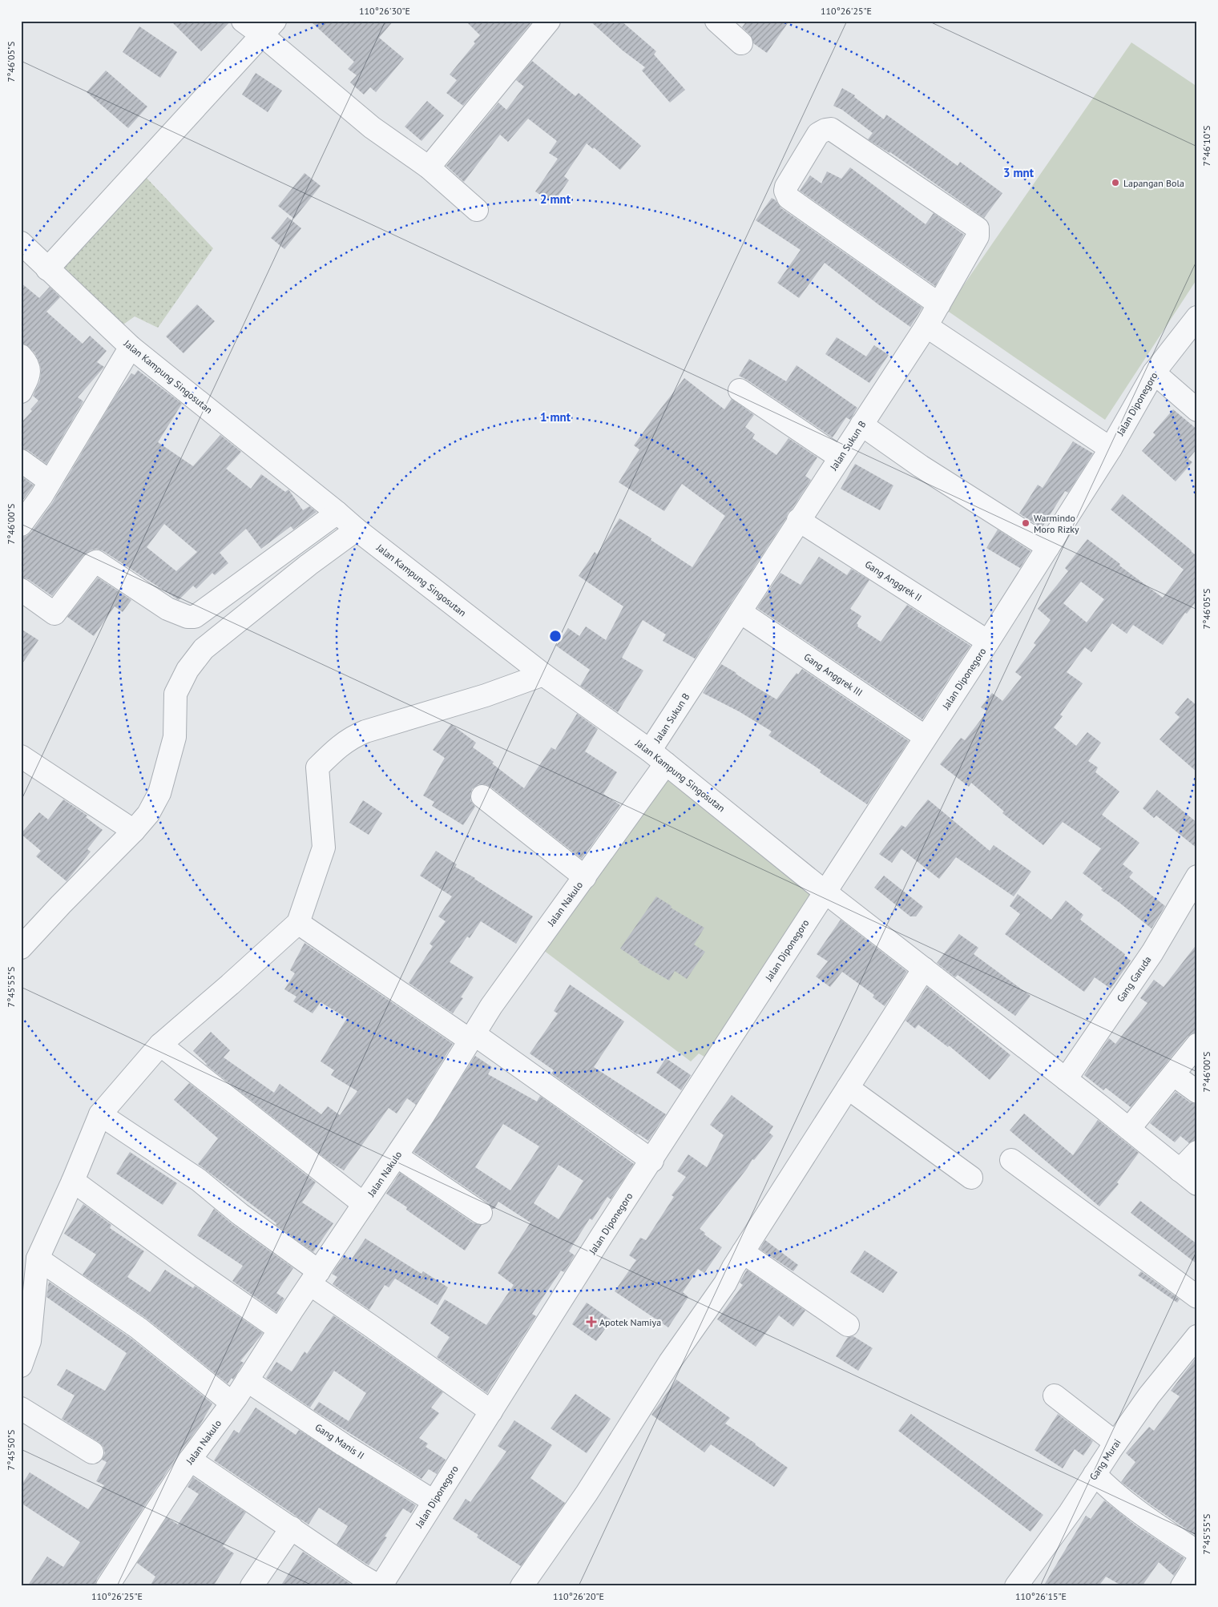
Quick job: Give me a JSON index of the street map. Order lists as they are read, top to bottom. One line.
{"streets":{"street":["Jalan Kampung Singosutan","Jalan Diponegoro","Jalan Sukun B","Gang Anggrek II","Gang Anggrek III","Jalan Nakulo","Gang Garuda","Gang Manis II","Gang Murai"]},"crossings":[["Jalan Kampung Singosutan","Jalan Diponegoro"],["Jalan Kampung Singosutan","Jalan Sukun B"],["Jalan Kampung Singosutan","Jalan Nakulo"],["Jalan Kampung Singosutan","Gang Garuda"],["Jalan Diponegoro","Gang Anggrek II"],["Jalan Diponegoro","Gang Anggrek III"],["Jalan Diponegoro","Gang Manis II"],["Jalan Sukun B","Gang Anggrek II"],["Jalan Sukun B","Gang Anggrek III"],["Jalan Sukun B","Jalan Nakulo"],["Jalan Nakulo","Gang Manis II"]],"places":{"other":["Lapangan Bola","Warmindo Moro Rizky"],"health":["Apotek Namiya"]},"coordinates":["110°26'30\"E","110°26'25\"E","7°46'05\"S","7°46'10\"S","7°46'00\"S","7°45'55\"S","7°45'50\"S","110°26'20\"E","110°26'15\"E"],"rings":["3 mnt","2 mnt","1 mnt"]}
